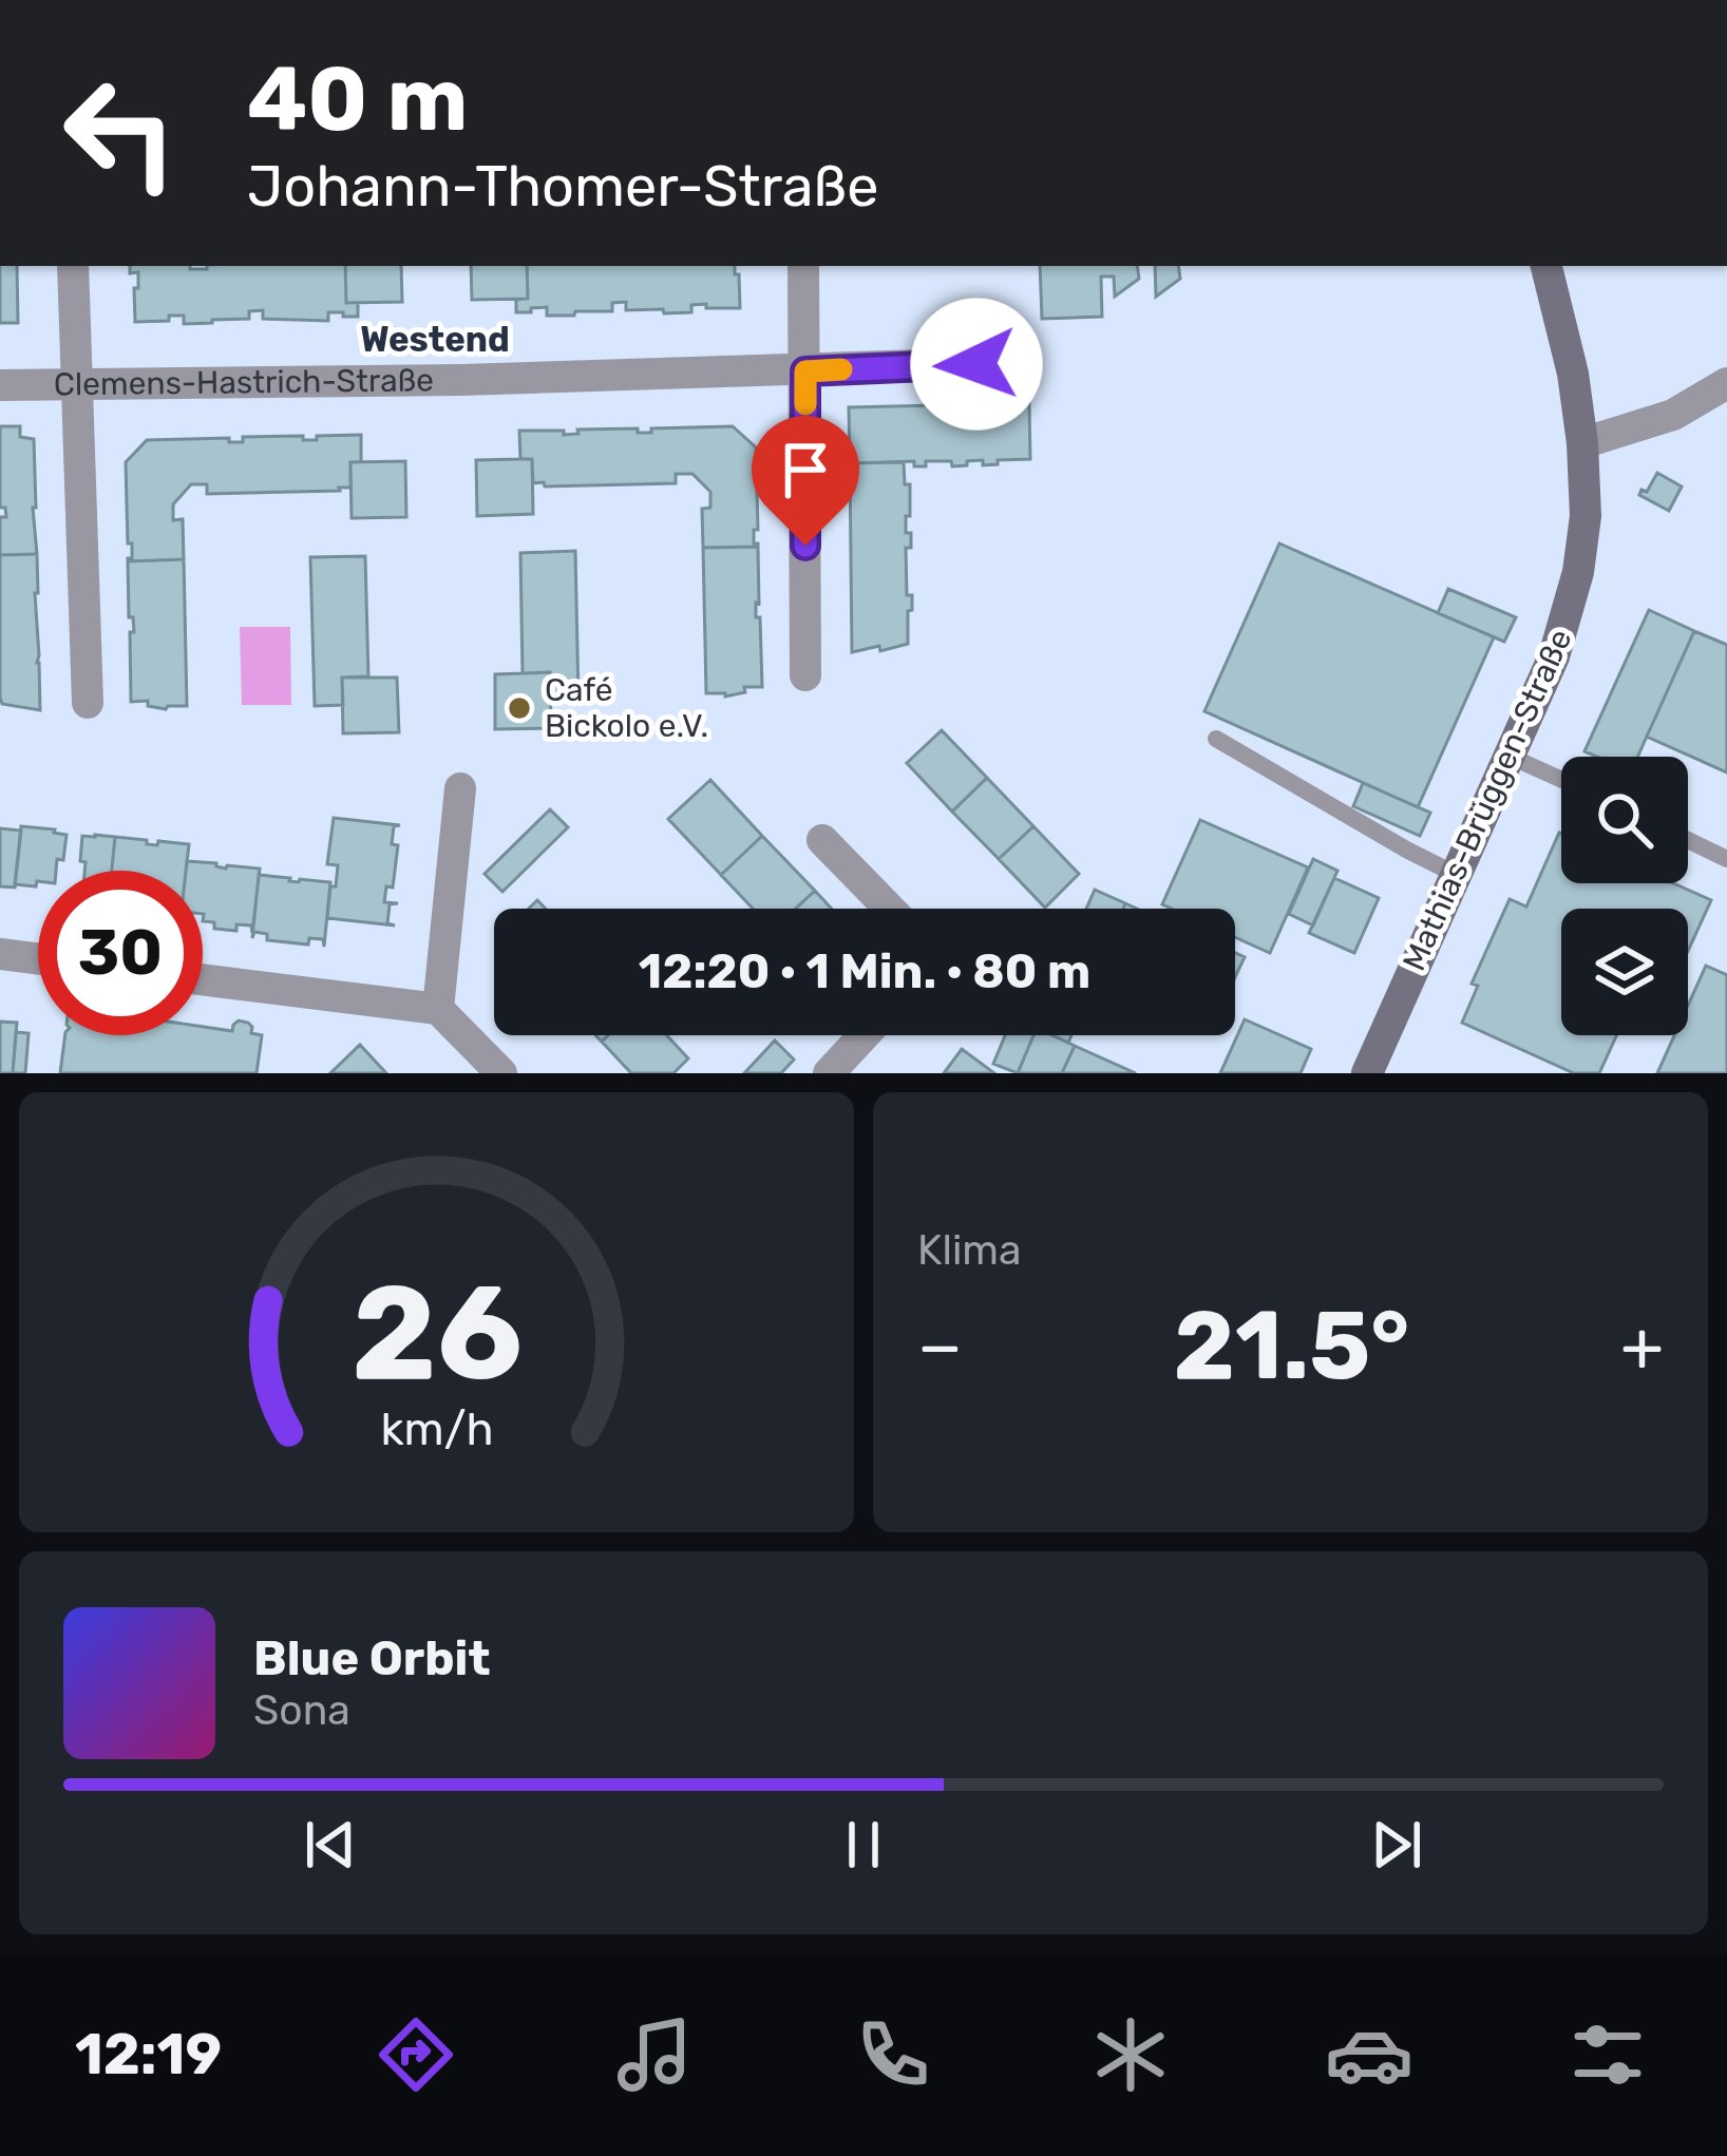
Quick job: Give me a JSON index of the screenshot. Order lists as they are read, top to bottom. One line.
{"streets":{"street":["Clemens-Hastrich-Straße","Mathias-Brüggen-Straße"]},"districts":["Westend"],"places":["Café Bickolo e.V."],"page":{"turn":["40 m","Johann-Thomer-Straße"],"limit":"30","trip":"12:20 · 1 Min. · 80 m","tile":"Klima","heat":["−","21.5°","+"],"song":["Blue Orbit","Sona"],"tabs":"12:19","gauge":["26","km/h"]}}
